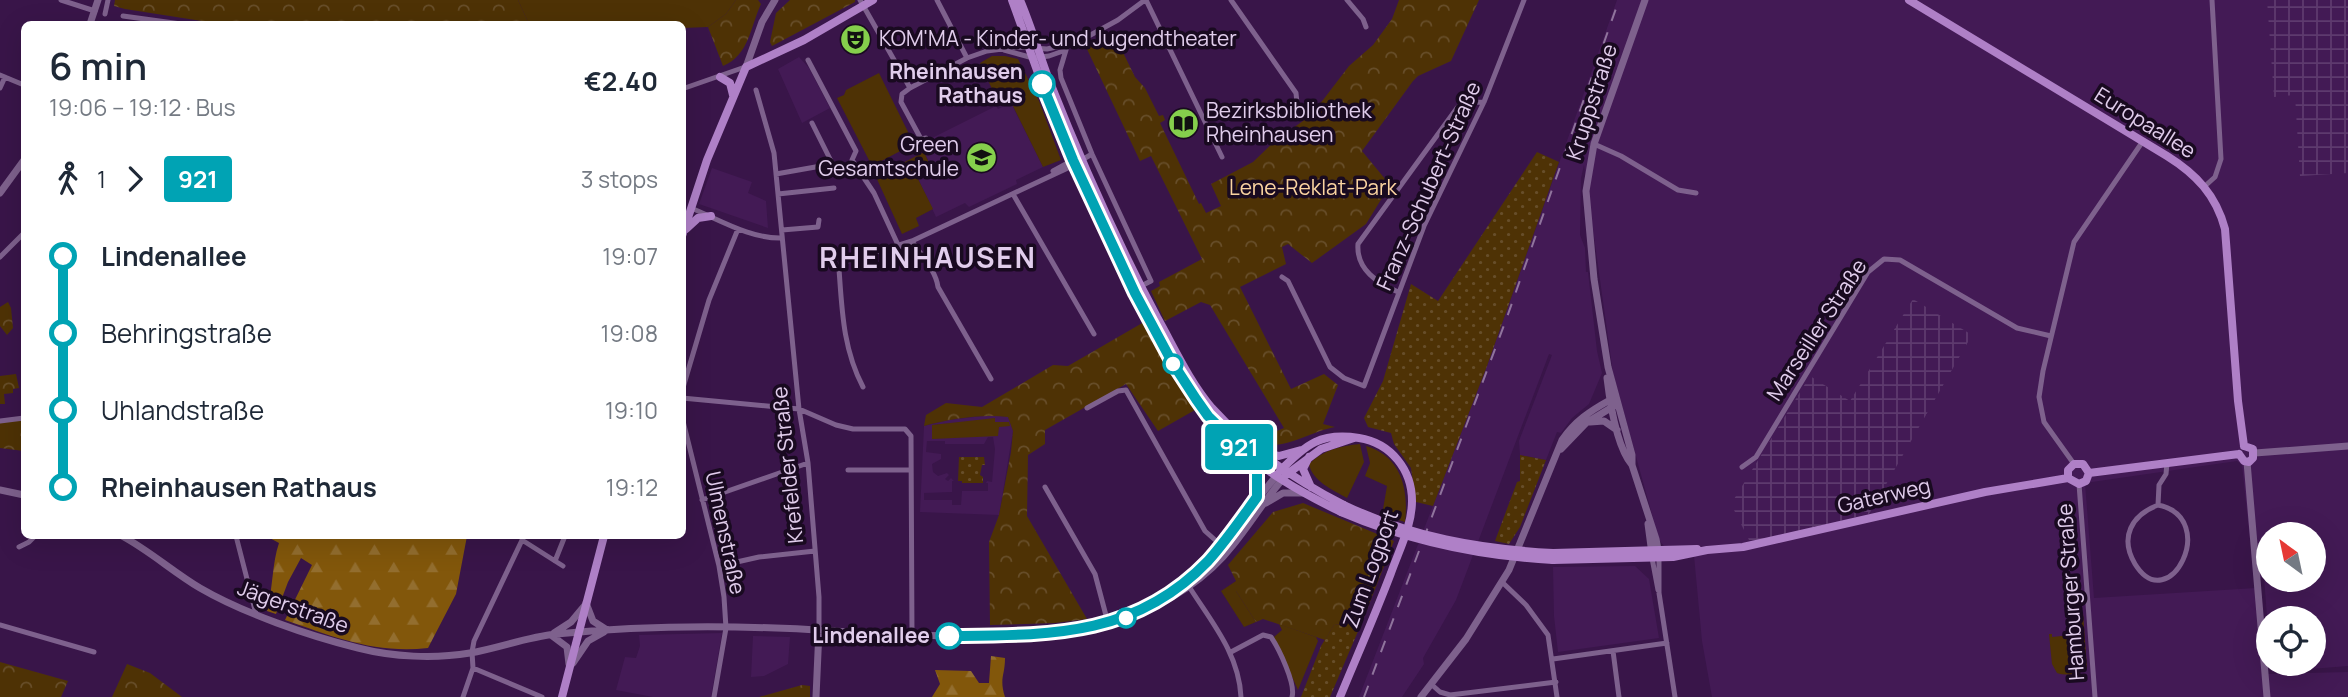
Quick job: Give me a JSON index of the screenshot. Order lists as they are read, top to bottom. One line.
{"streets":{"main road":["Europaallee","Gaterweg","Zum Logport"],"street":["Kruppstraße","Franz-Schubert-Straße","Marseiller Straße","Krefelder Straße","Ulmenstraße","Hamburger Straße","Jägerstraße"]},"crossings":[["Gaterweg","Hamburger Straße"]],"districts":["RHEINHAUSEN"],"parks":["Lene-Reklat-Park"],"places":{"theatre":["KOM'MA - Kinder- und Jugendtheater"],"other":["Rheinhausen Rathaus","Lindenallee"],"library":["Bezirksbibliothek Rheinhausen"],"school or university":["Green Gesamtschule"]},"lines":["bus line 921"],"north":"top left","page":{"on_map":"921","heading":["6 min","19:06 – 19:12 · Bus","€2.40"],"legs":["1","921","3 stops"],"list":[{"name":"Lindenallee","value":"19:07"},{"name":"Behringstraße","value":"19:08"},{"name":"Uhlandstraße","value":"19:10"},{"name":"Rheinhausen Rathaus","value":"19:12"}]}}
